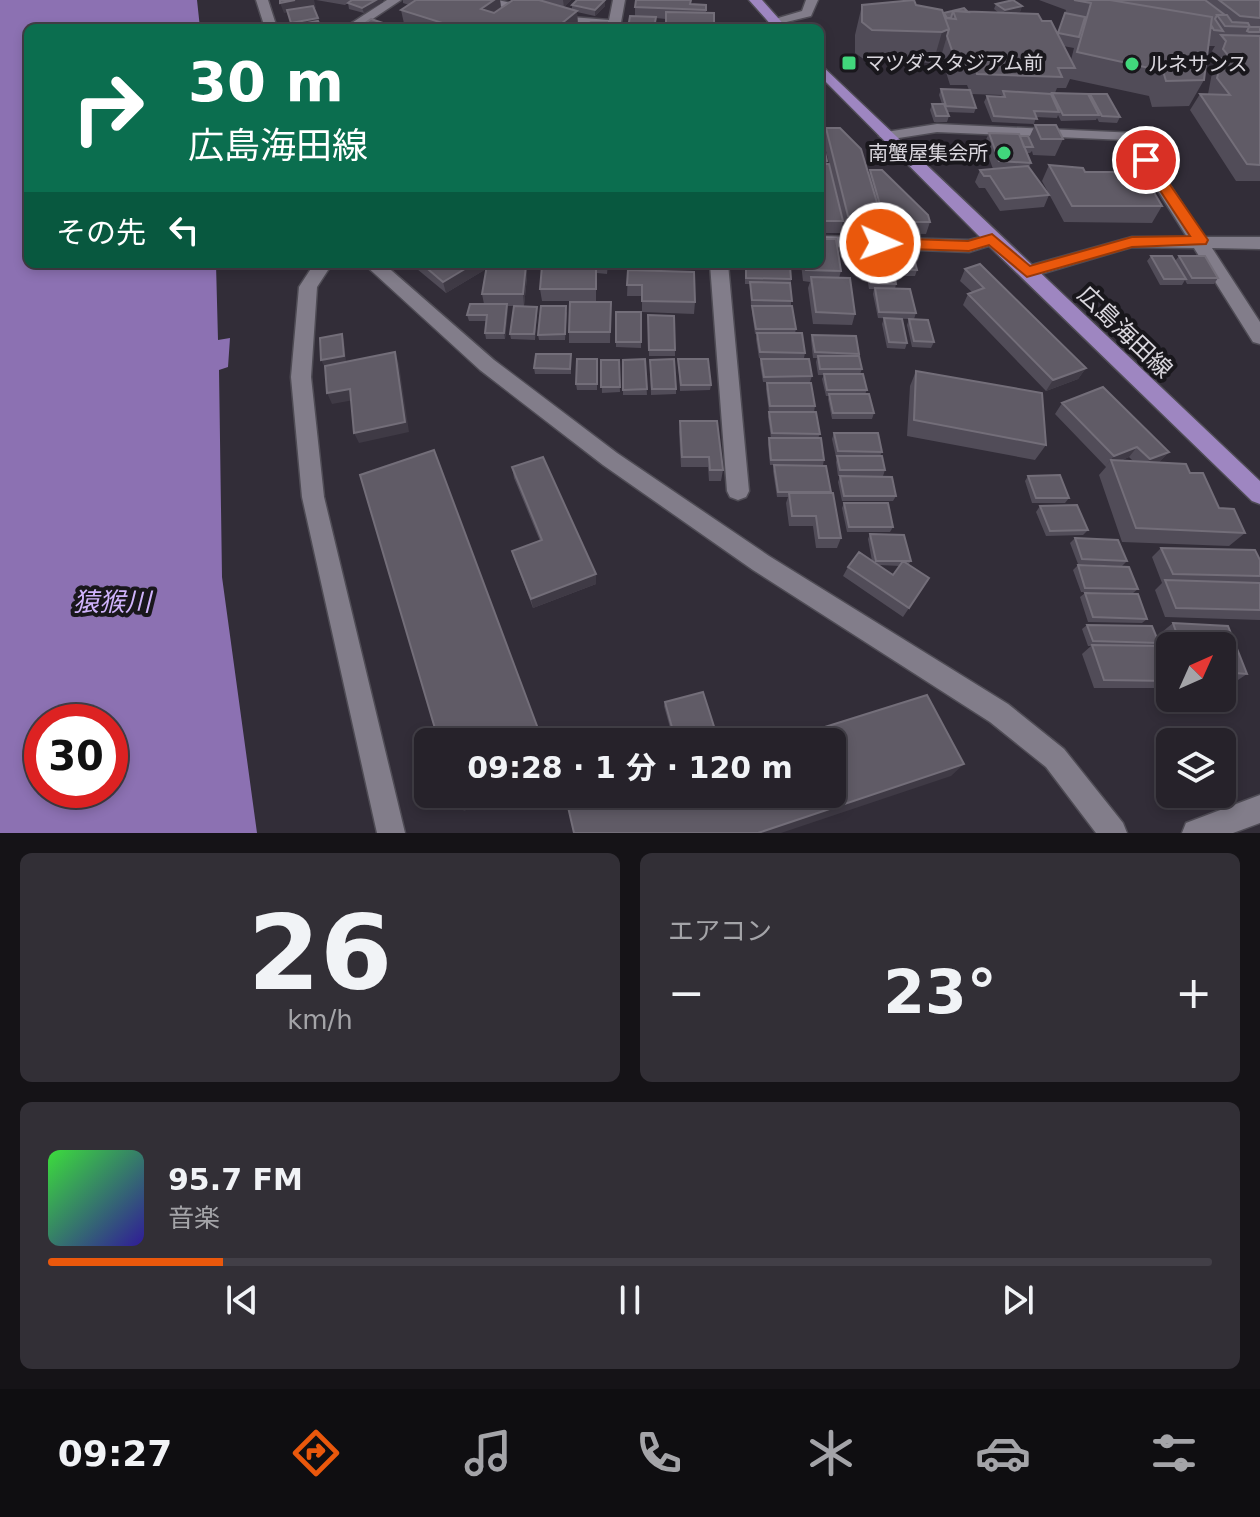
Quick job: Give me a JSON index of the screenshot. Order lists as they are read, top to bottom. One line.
{"streets":{"main road":["広島海田線"]},"water":["猿猴川"],"places":{"transit":["マツダスタジアム前"],"other":["ルネサンス","南蟹屋集会所"]},"north":"top right","page":{"turn":["30 m","広島海田線"],"then":"その先","limit":"30","trip":"09:28 · 1 分 · 120 m","tile":[["26","km/h"],"エアコン"],"heat":["−","23°","+"],"song":["95.7 FM","音楽"],"tabs":"09:27"}}
